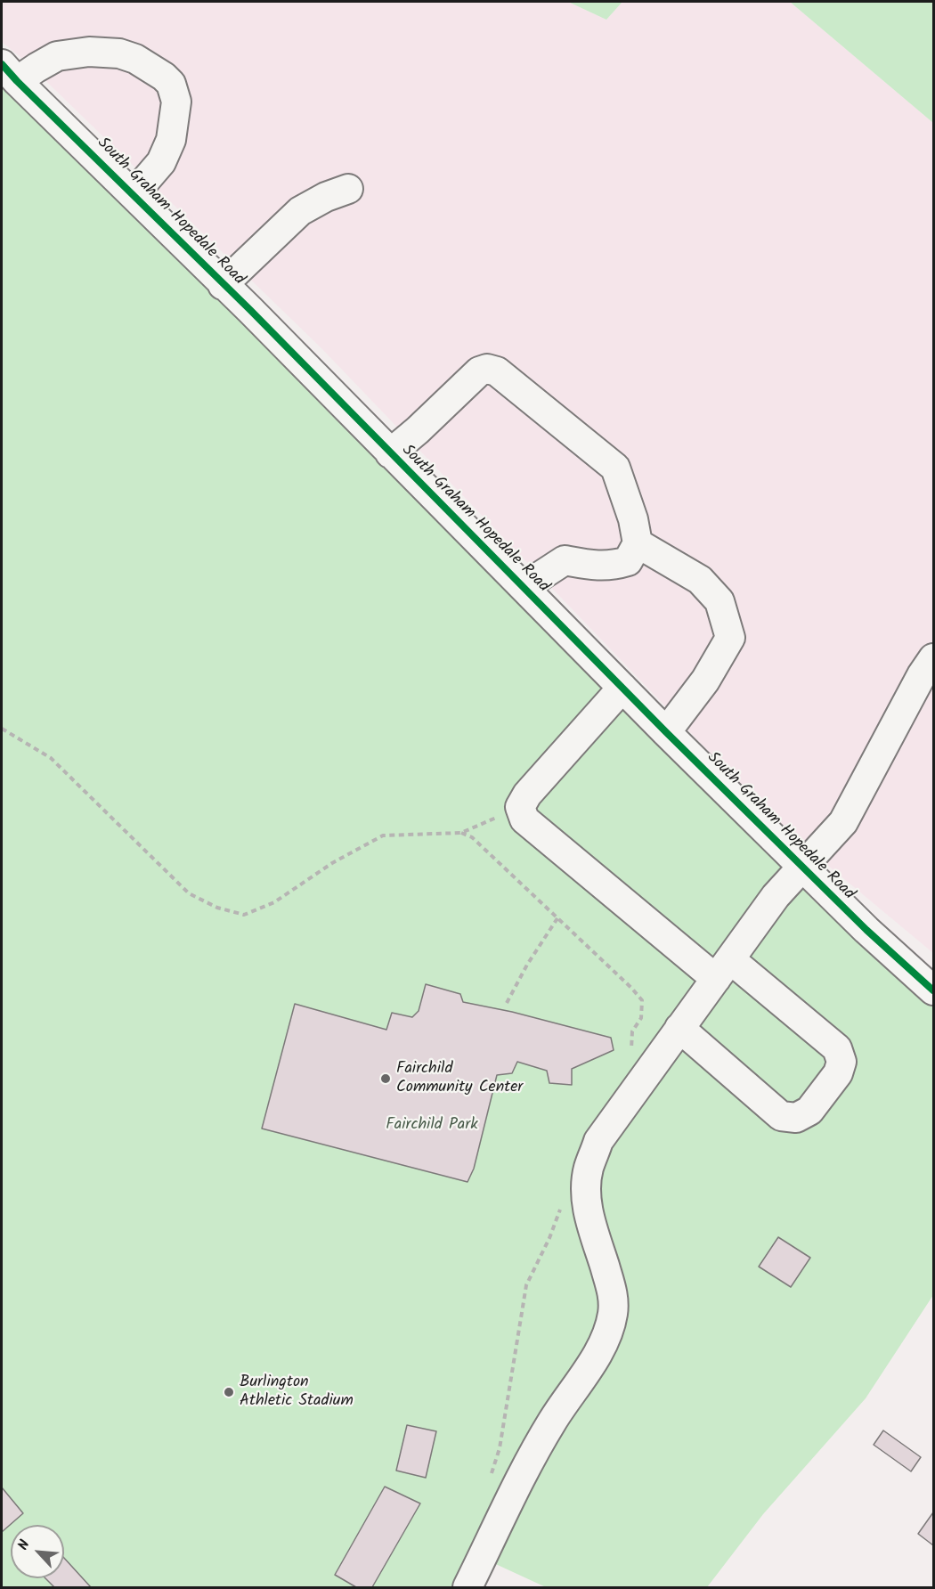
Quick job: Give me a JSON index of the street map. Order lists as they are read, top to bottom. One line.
{"streets":{"street":["South Graham Hopedale Road"]},"parks":["Fairchild Park"],"places":["Fairchild Community Center","Burlington Athletic Stadium"],"north":"top left"}
